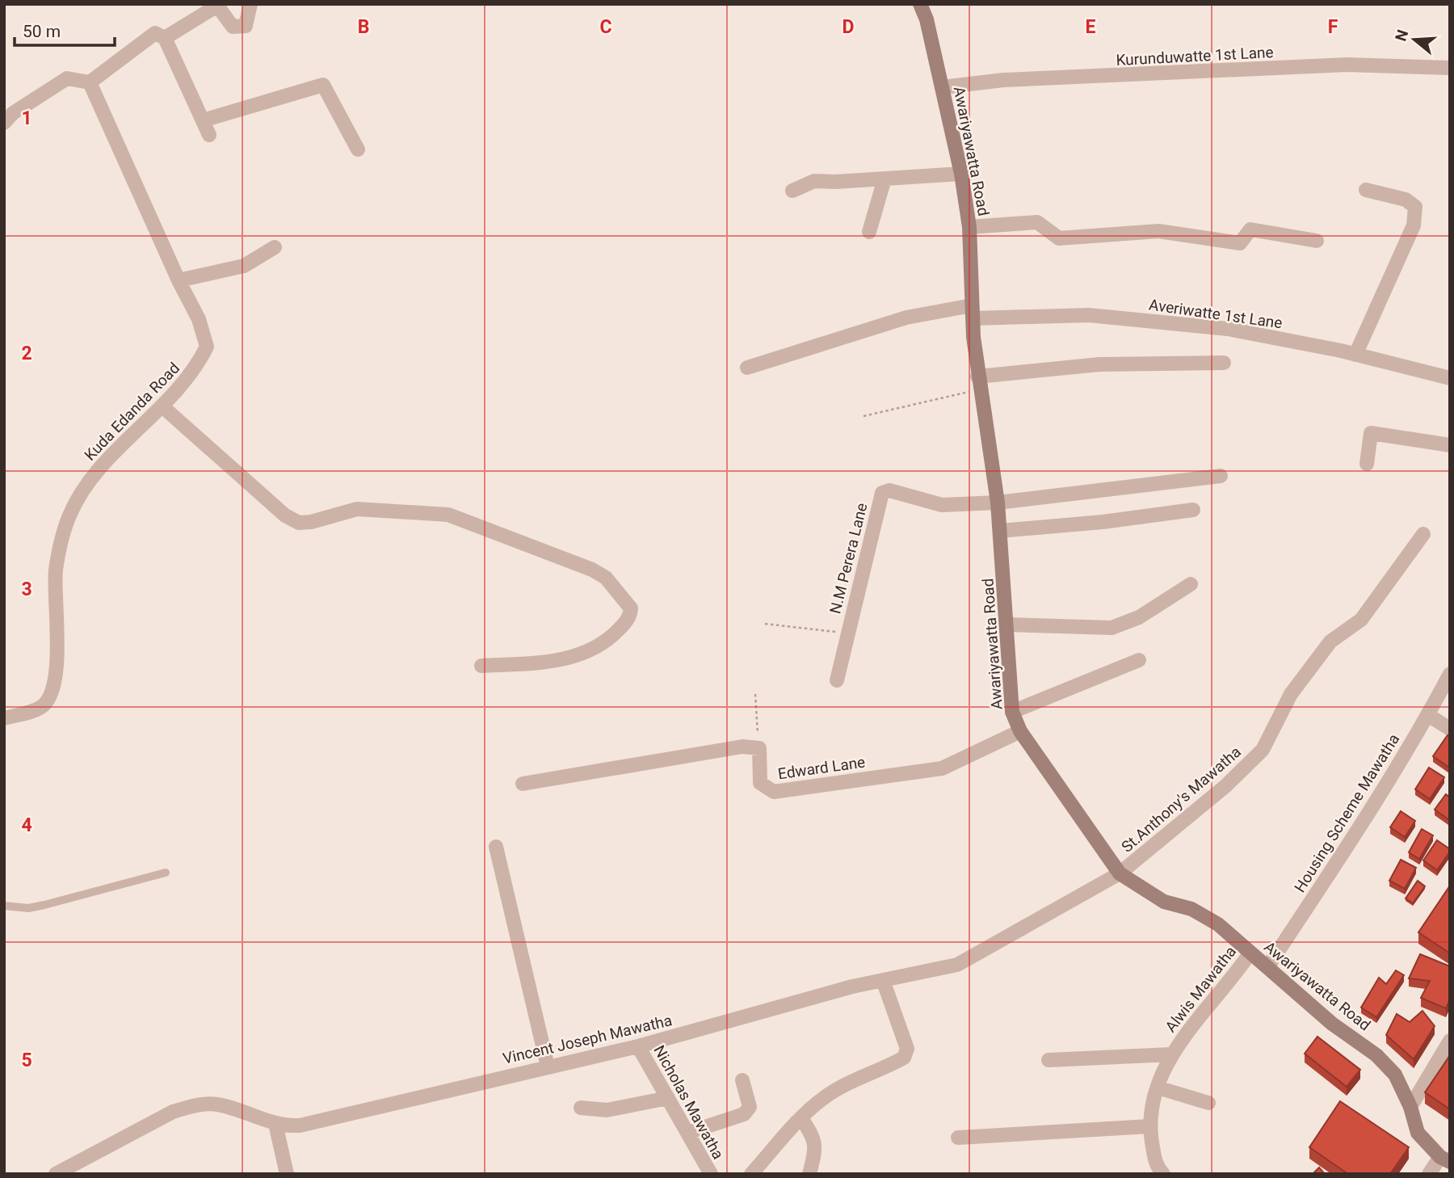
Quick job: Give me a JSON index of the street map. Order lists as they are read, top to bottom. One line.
{"streets":{"street":["Kurunduwatte 1st Lane","Awariyawatta Road","Averiwatte 1st Lane","Kuda Edanda Road","N.M Perera Lane","Edward Lane","St.Anthony's Mawatha","Housing Scheme Mawatha","Alwis Mawatha","Vincent Joseph Mawatha","Nicholas Mawatha"]},"crossings":[["Kurunduwatte 1st Lane","Awariyawatta Road"],["Awariyawatta Road","Averiwatte 1st Lane"],["Awariyawatta Road","N.M Perera Lane"],["Awariyawatta Road","Edward Lane"],["Awariyawatta Road","St.Anthony's Mawatha"],["Awariyawatta Road","Housing Scheme Mawatha"],["Awariyawatta Road","Alwis Mawatha"],["Awariyawatta Road","Vincent Joseph Mawatha"],["St.Anthony's Mawatha","Vincent Joseph Mawatha"],["Vincent Joseph Mawatha","Nicholas Mawatha"]],"scale_bar":"50 m","north":"left","grid":{"columns":["B","C","D","E","F"],"rows":["1","2","3","4","5"]}}
